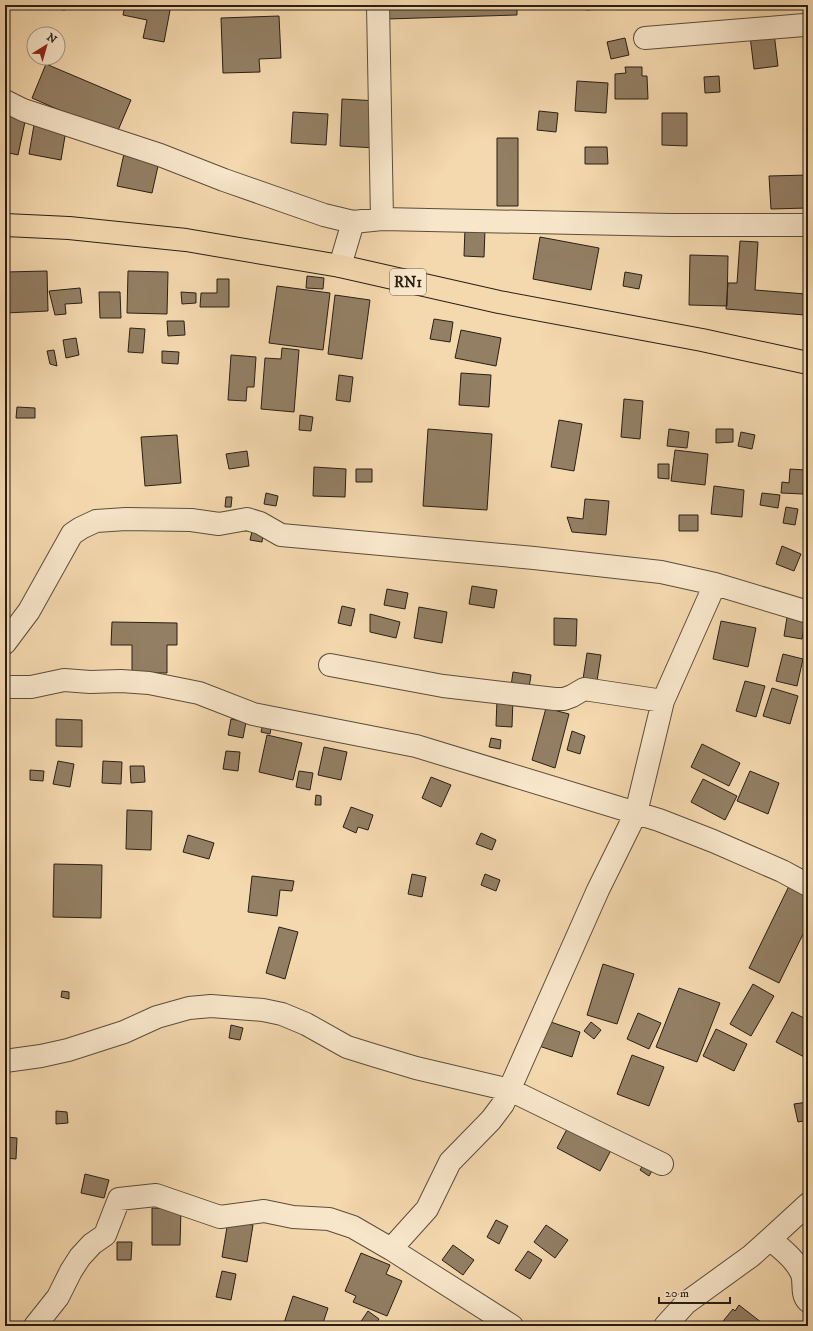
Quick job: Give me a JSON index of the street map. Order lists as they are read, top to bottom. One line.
{"streets":{"highway":["RN1"]},"scale_bar":"20 m","north":"top right"}
